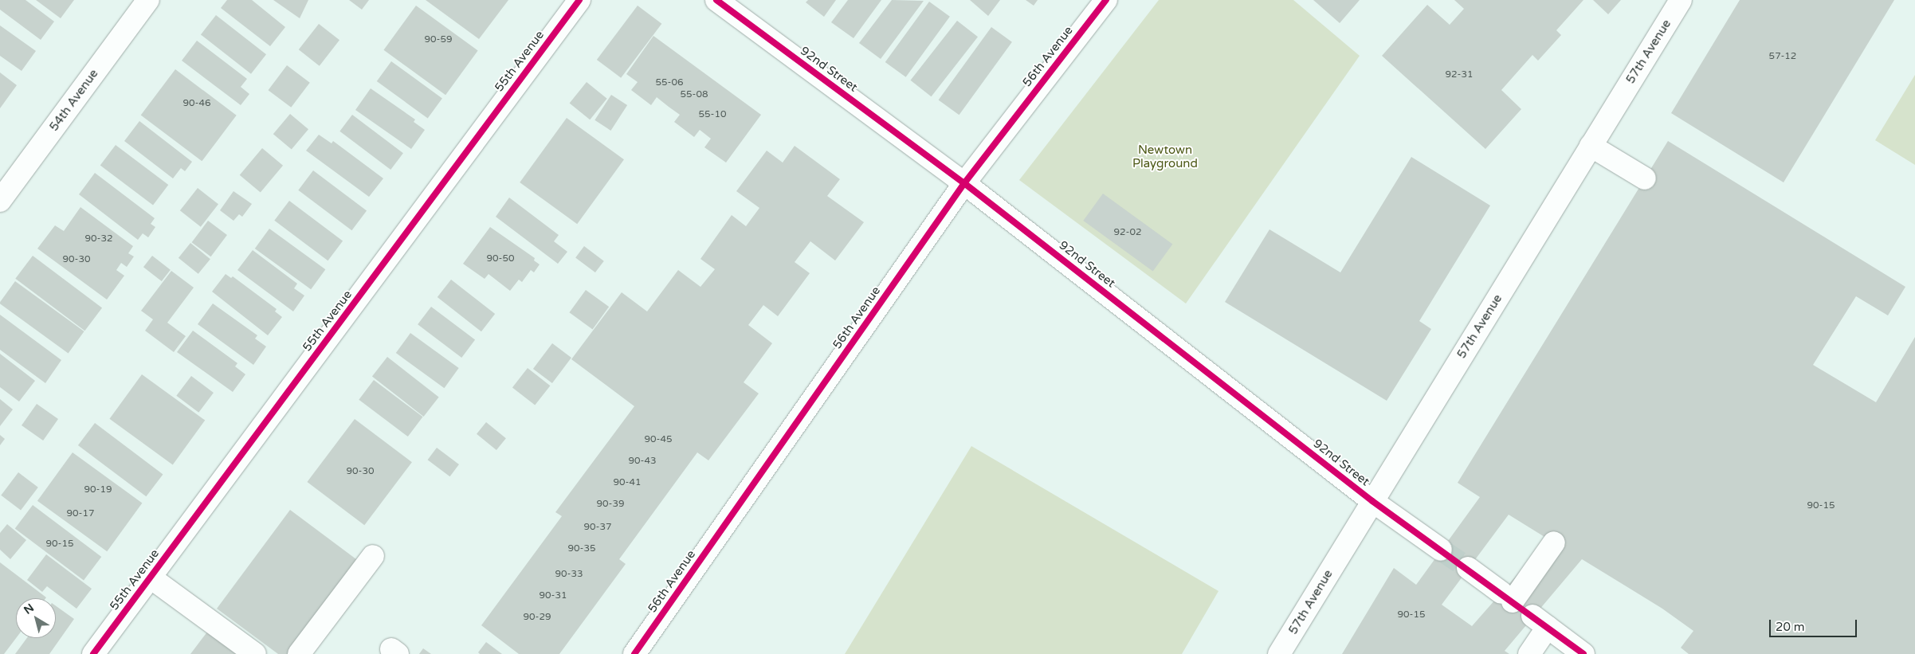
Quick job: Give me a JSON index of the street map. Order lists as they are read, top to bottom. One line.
{"streets":{"street":["57th Avenue","56th Avenue","55th Avenue","92nd Street","54th Avenue"]},"crossings":[["57th Avenue","92nd Street"],["56th Avenue","92nd Street"]],"parks":["Newtown Playground"],"house_numbers":["90-59","57-12","92-31","55-06","55-08","90-46","55-10","92-02","90-32","90-50","90-30","90-45","90-43","90-30","90-41","90-19","90-39","90-15","90-17","90-37","90-15","90-35","90-33","90-31","90-15","90-29"],"scale_bar":"20 m","north":"top left"}
